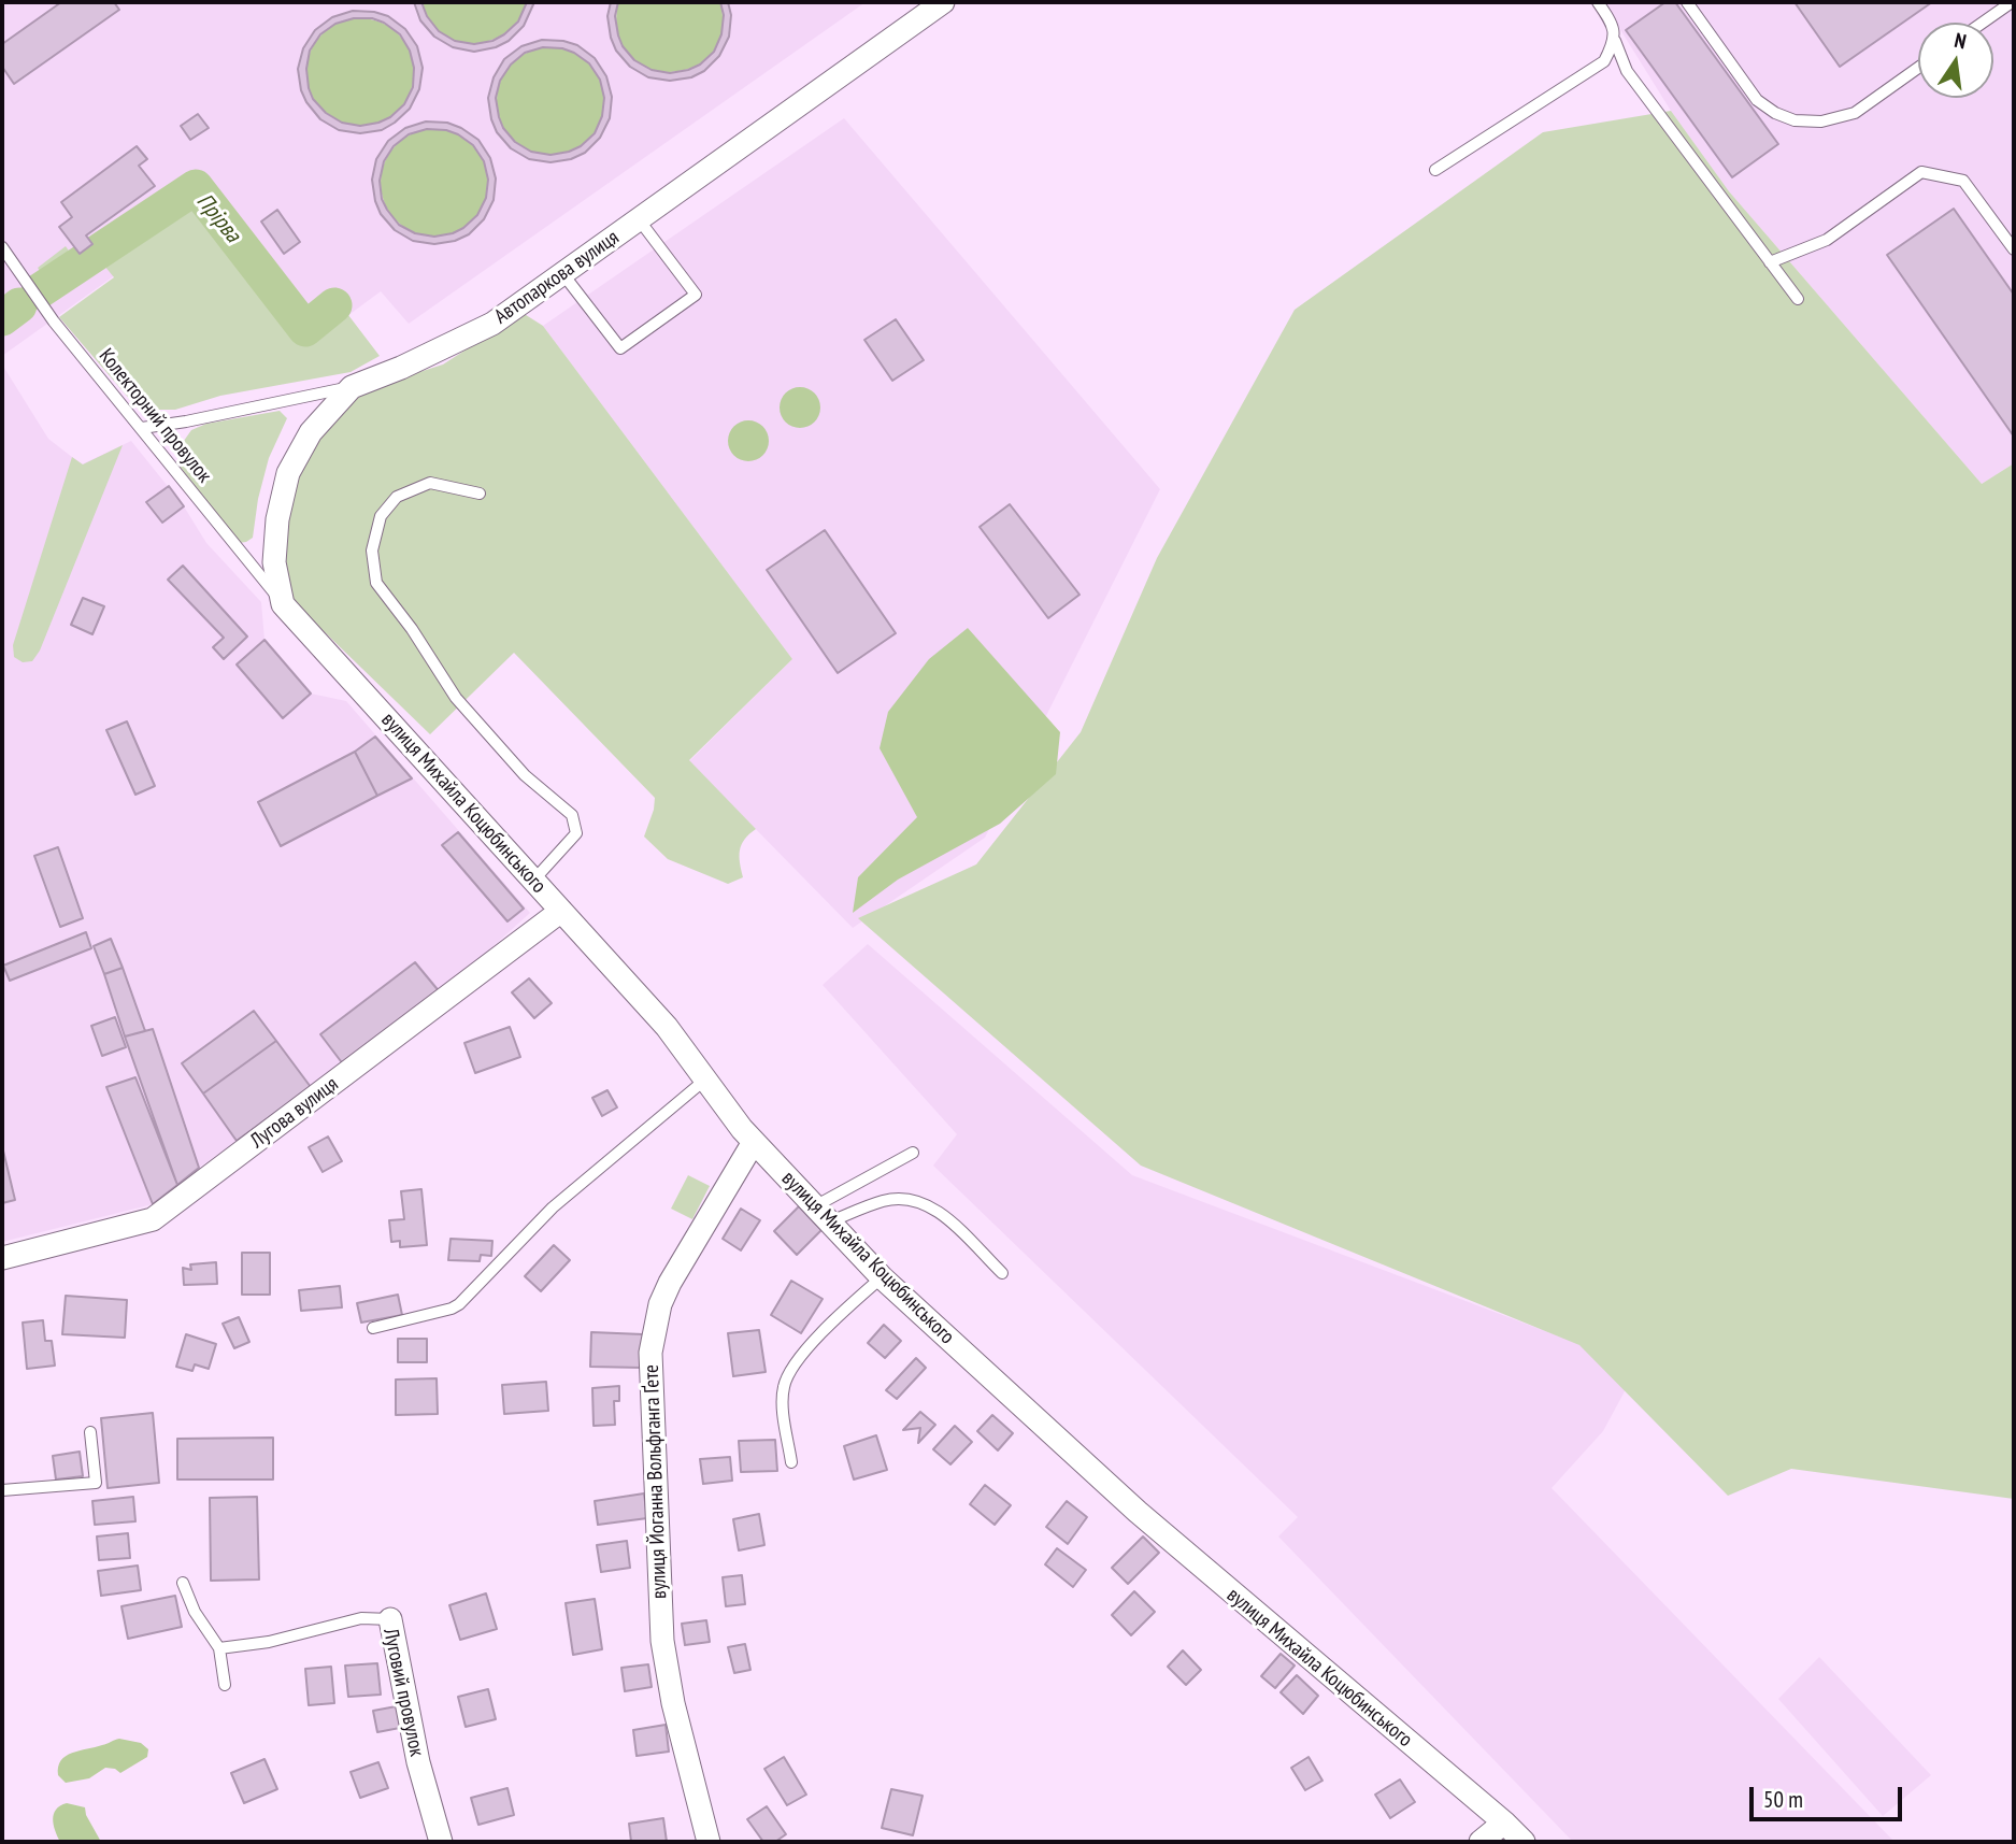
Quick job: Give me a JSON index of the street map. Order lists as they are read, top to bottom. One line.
{"streets":{"street":["Автопаркова вулиця","вулиця Михайла Коцюбинського","Лугова вулиця","вулиця Йоганна Вольфганга Ґете","Луговий провулок"],"lane":["Колекторний провулок"]},"crossings":[["Автопаркова вулиця","Колекторний провулок"],["Автопаркова вулиця","вулиця Михайла Коцюбинського"],["Колекторний провулок","вулиця Михайла Коцюбинського"],["вулиця Михайла Коцюбинського","Лугова вулиця"],["вулиця Михайла Коцюбинського","вулиця Йоганна Вольфганга Ґете"]],"water":["Прірва"],"scale_bar":"50 m","north":"top"}
